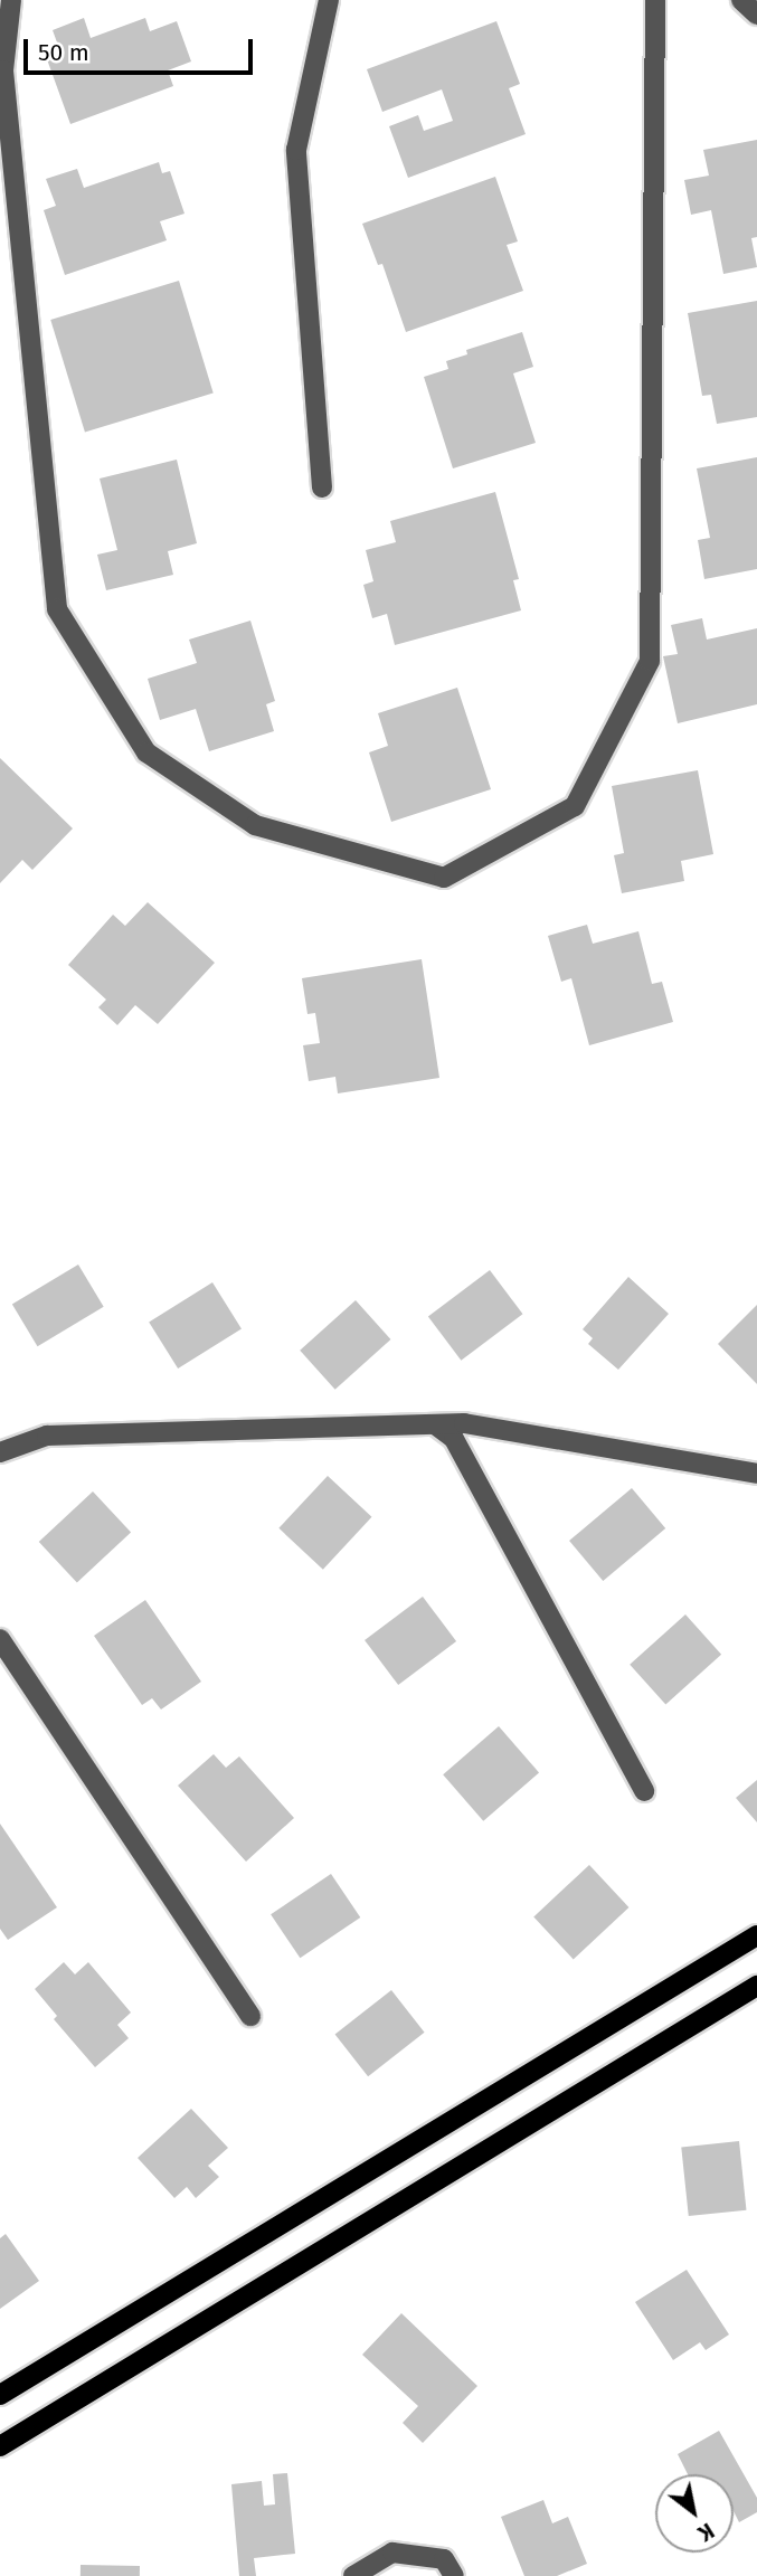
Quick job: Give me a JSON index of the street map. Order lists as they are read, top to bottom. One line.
{"scale_bar":"50 m","north":"bottom right"}
